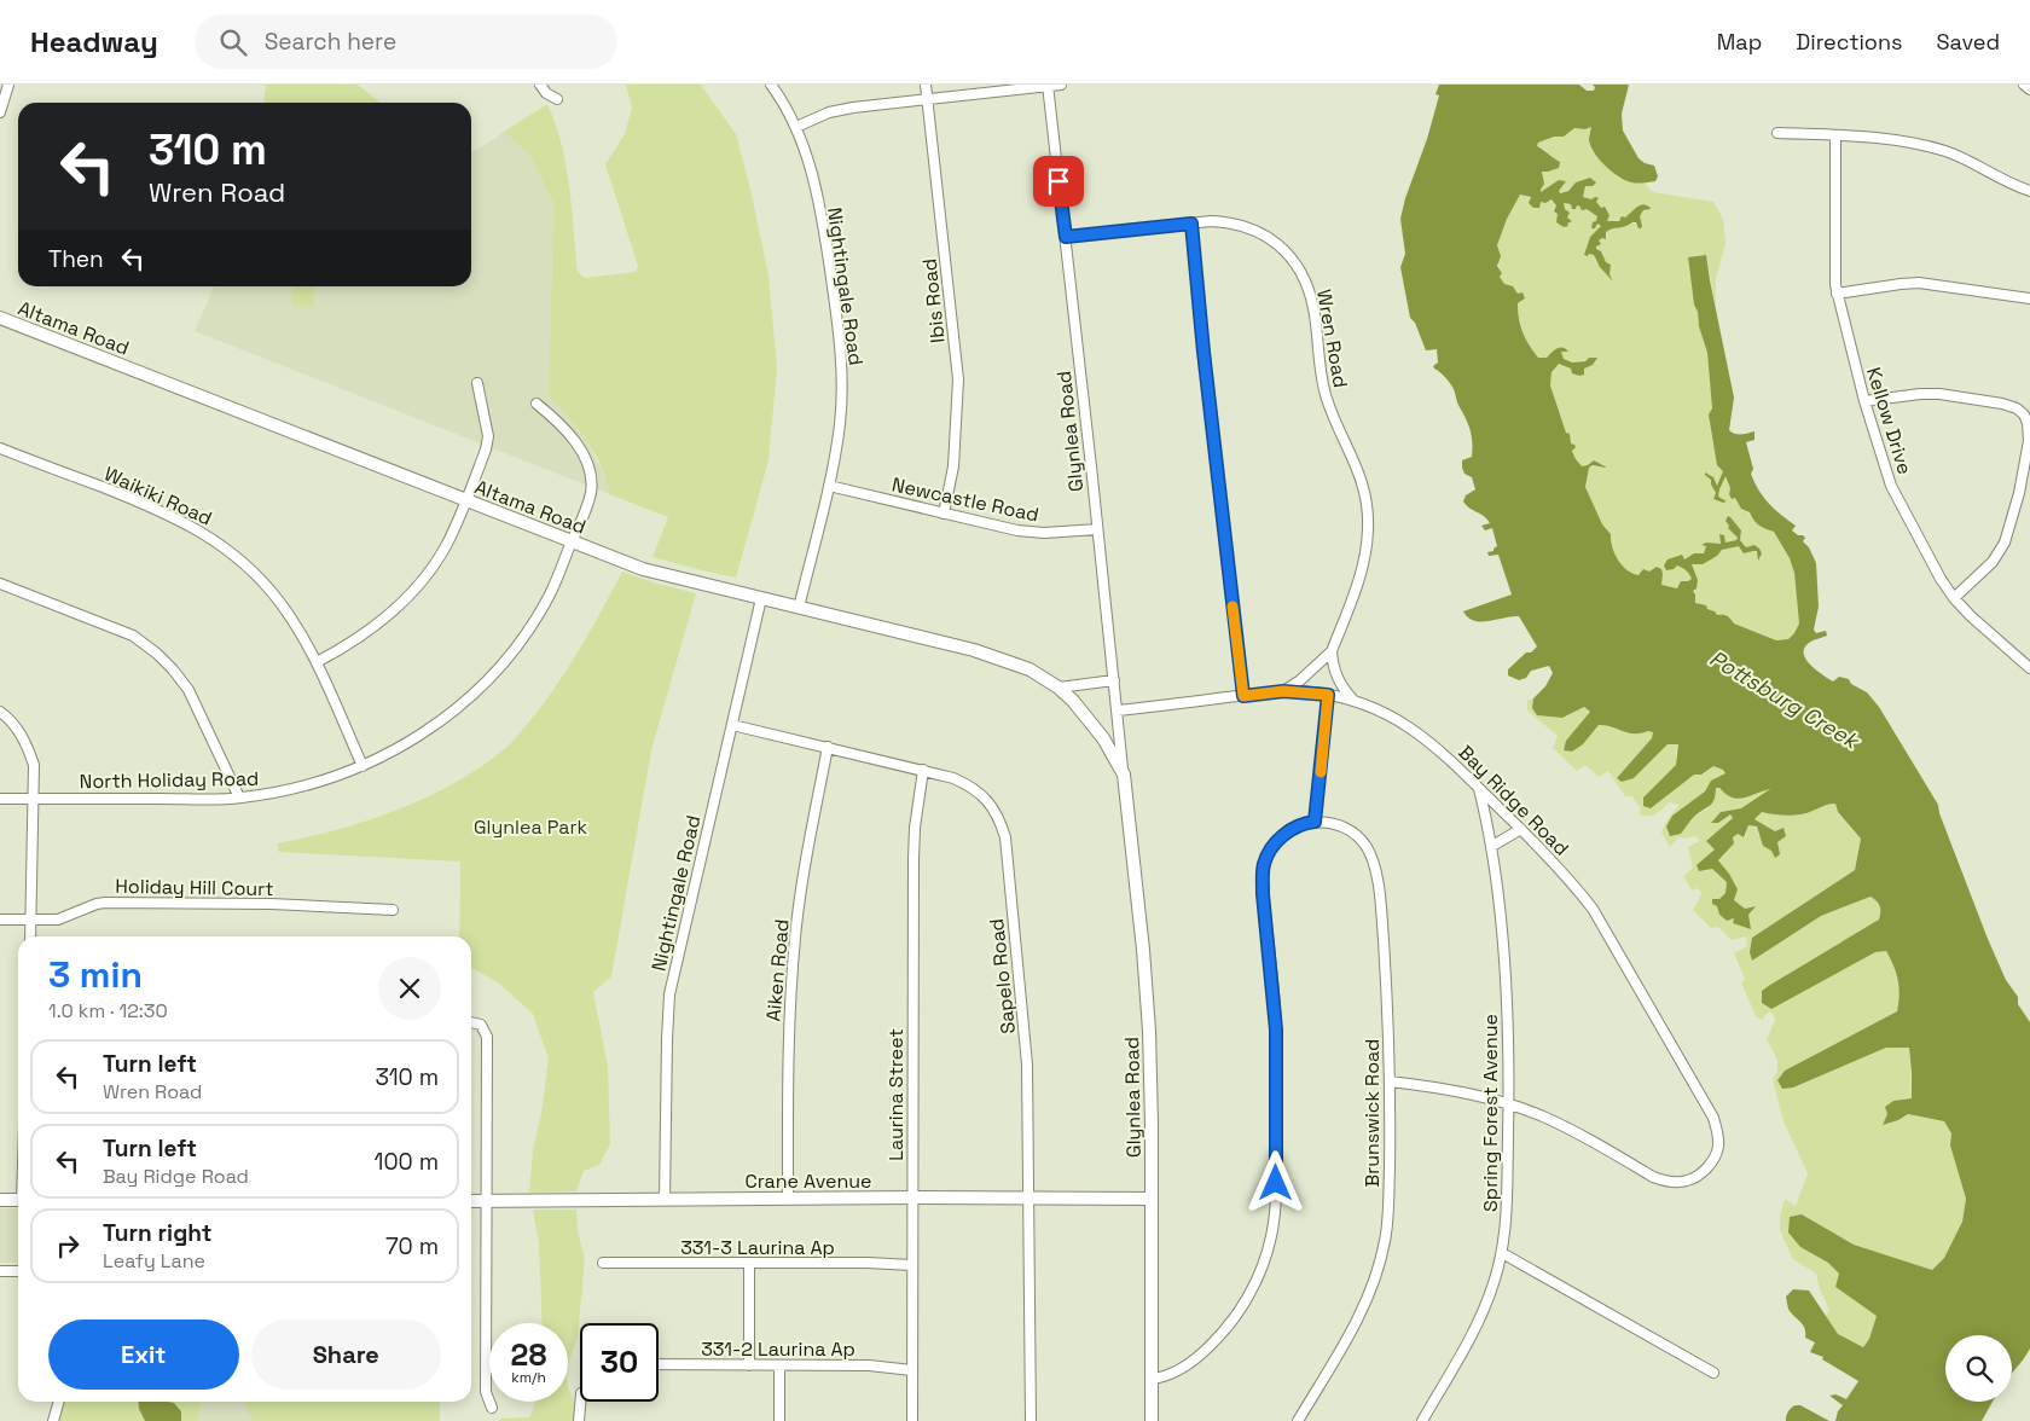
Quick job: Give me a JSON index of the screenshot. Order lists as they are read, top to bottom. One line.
{"streets":{"street":["Nightingale Road","Ibis Road","Altama Road","Wren Road","Kellow Drive","Glynlea Road","Waikiki Road","Newcastle Road","North Holiday Road","Bay Ridge Road","Holiday Hill Court","Aiken Road","Sapelo Road","Laurina Street","Brunswick Road","Spring Forest Avenue","Crane Avenue","331-3 Laurina Ap","331-2 Laurina Ap"]},"crossings":[["Nightingale Road","Altama Road"],["Nightingale Road","Newcastle Road"],["Nightingale Road","Sapelo Road"],["Nightingale Road","Crane Avenue"],["Ibis Road","Newcastle Road"],["Altama Road","Glynlea Road"],["Altama Road","North Holiday Road"],["Wren Road","Glynlea Road"],["Wren Road","Bay Ridge Road"],["Glynlea Road","Newcastle Road"],["Glynlea Road","Bay Ridge Road"],["Glynlea Road","Crane Avenue"],["Waikiki Road","North Holiday Road"],["Bay Ridge Road","Spring Forest Avenue"],["Aiken Road","Sapelo Road"],["Aiken Road","Crane Avenue"],["Sapelo Road","Laurina Street"],["Sapelo Road","Crane Avenue"],["Laurina Street","Crane Avenue"],["Laurina Street","331-3 Laurina Ap"],["Laurina Street","331-2 Laurina Ap"]],"water":["Pottsburg Creek"],"parks":["Glynlea Park"],"page":{"header":"Headway","search":"Search here","nav":["Map","Directions","Saved"],"turn":["310 m","Wren Road"],"then":"Then","heading":["3 min","1.0 km · 12:30"],"list":[{"name":"Turn left","note":"Wren Road","value":"310 m"},{"name":"Turn left","note":"Bay Ridge Road","value":"100 m"},{"name":"Turn right","note":"Leafy Lane","value":"70 m"}],"buttons":["Exit","Share"],"speed":"28 km/h","limit":"30"}}
